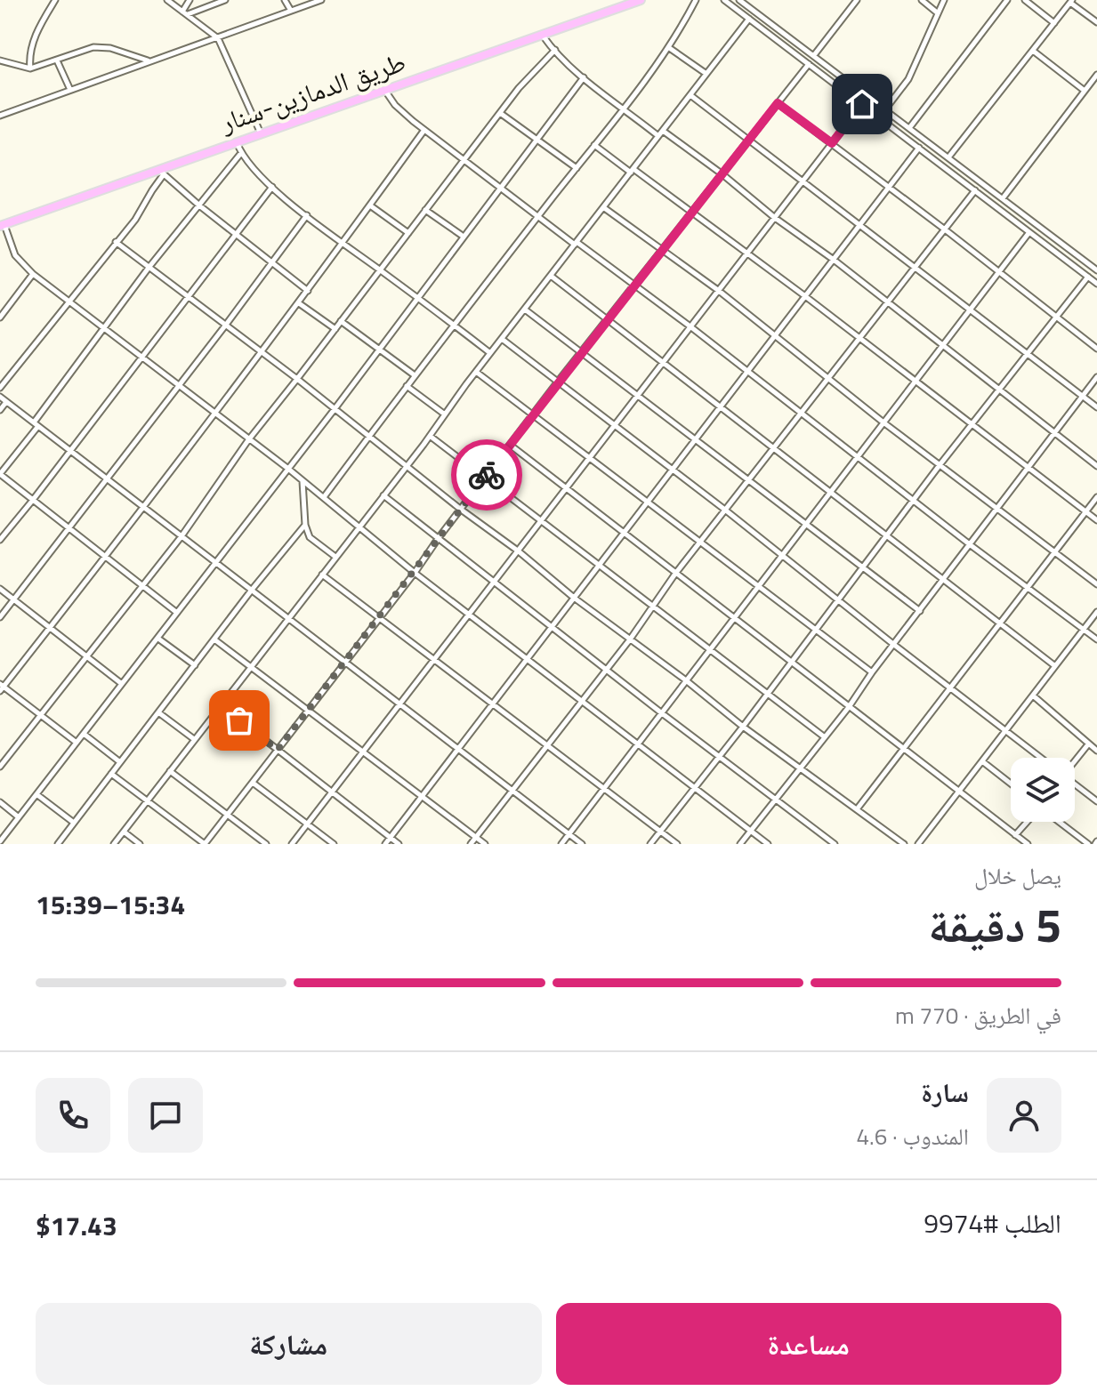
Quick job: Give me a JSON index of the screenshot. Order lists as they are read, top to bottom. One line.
{"streets":{"highway":["طريق الدمازين-سنار"]},"page":{"heading":["5 دقيقة","يصل خلال","15:34–15:39"],"panel":["سارة","المندوب · 4.6","الطلب #9974","$17.43"],"bar":"في الطريق · 770 m","buttons":["مساعدة","مشاركة"]}}
